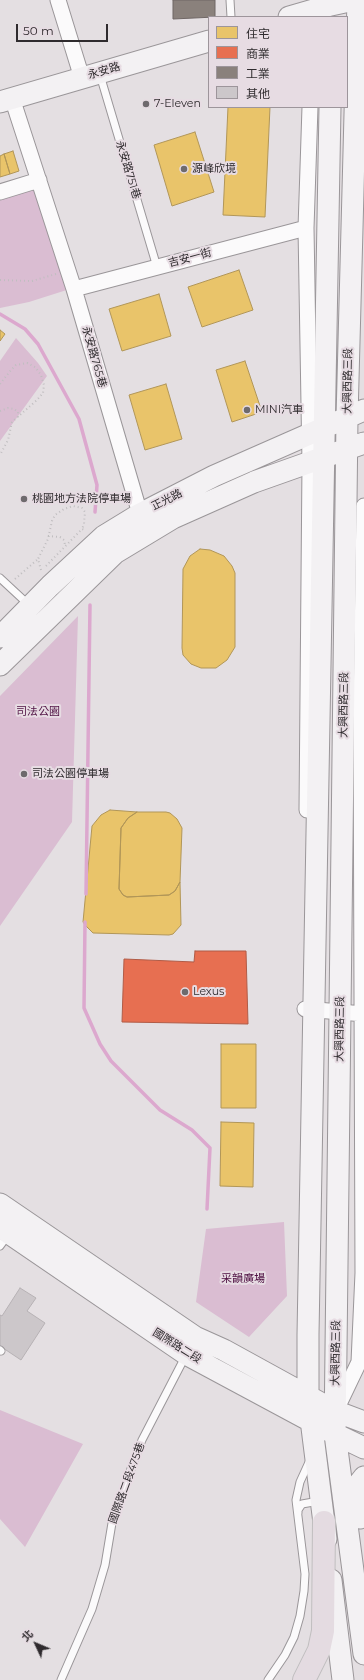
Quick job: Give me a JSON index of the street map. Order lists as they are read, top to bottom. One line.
{"streets":{"street":["永安路","吉安一街","永安路765巷","大興西路三段","正光路","國際路二段"],"lane":["永安路751巷","國際路二段475巷"]},"crossings":[["永安路","永安路751巷"],["永安路","永安路765巷"],["永安路751巷","吉安一街"],["吉安一街","永安路765巷"],["吉安一街","大興西路三段"],["永安路765巷","正光路"],["大興西路三段","正光路"],["大興西路三段","國際路二段"],["國際路二段","國際路二段475巷"]],"parks":["司法公園","采韻廣場"],"places":["7-Eleven","源峰欣境","MINI汽車","桃園地方法院停車場","司法公園停車場","Lexus"],"legend":["住宅","商業","工業","其他"],"scale_bar":"50 m","north":"top left"}
